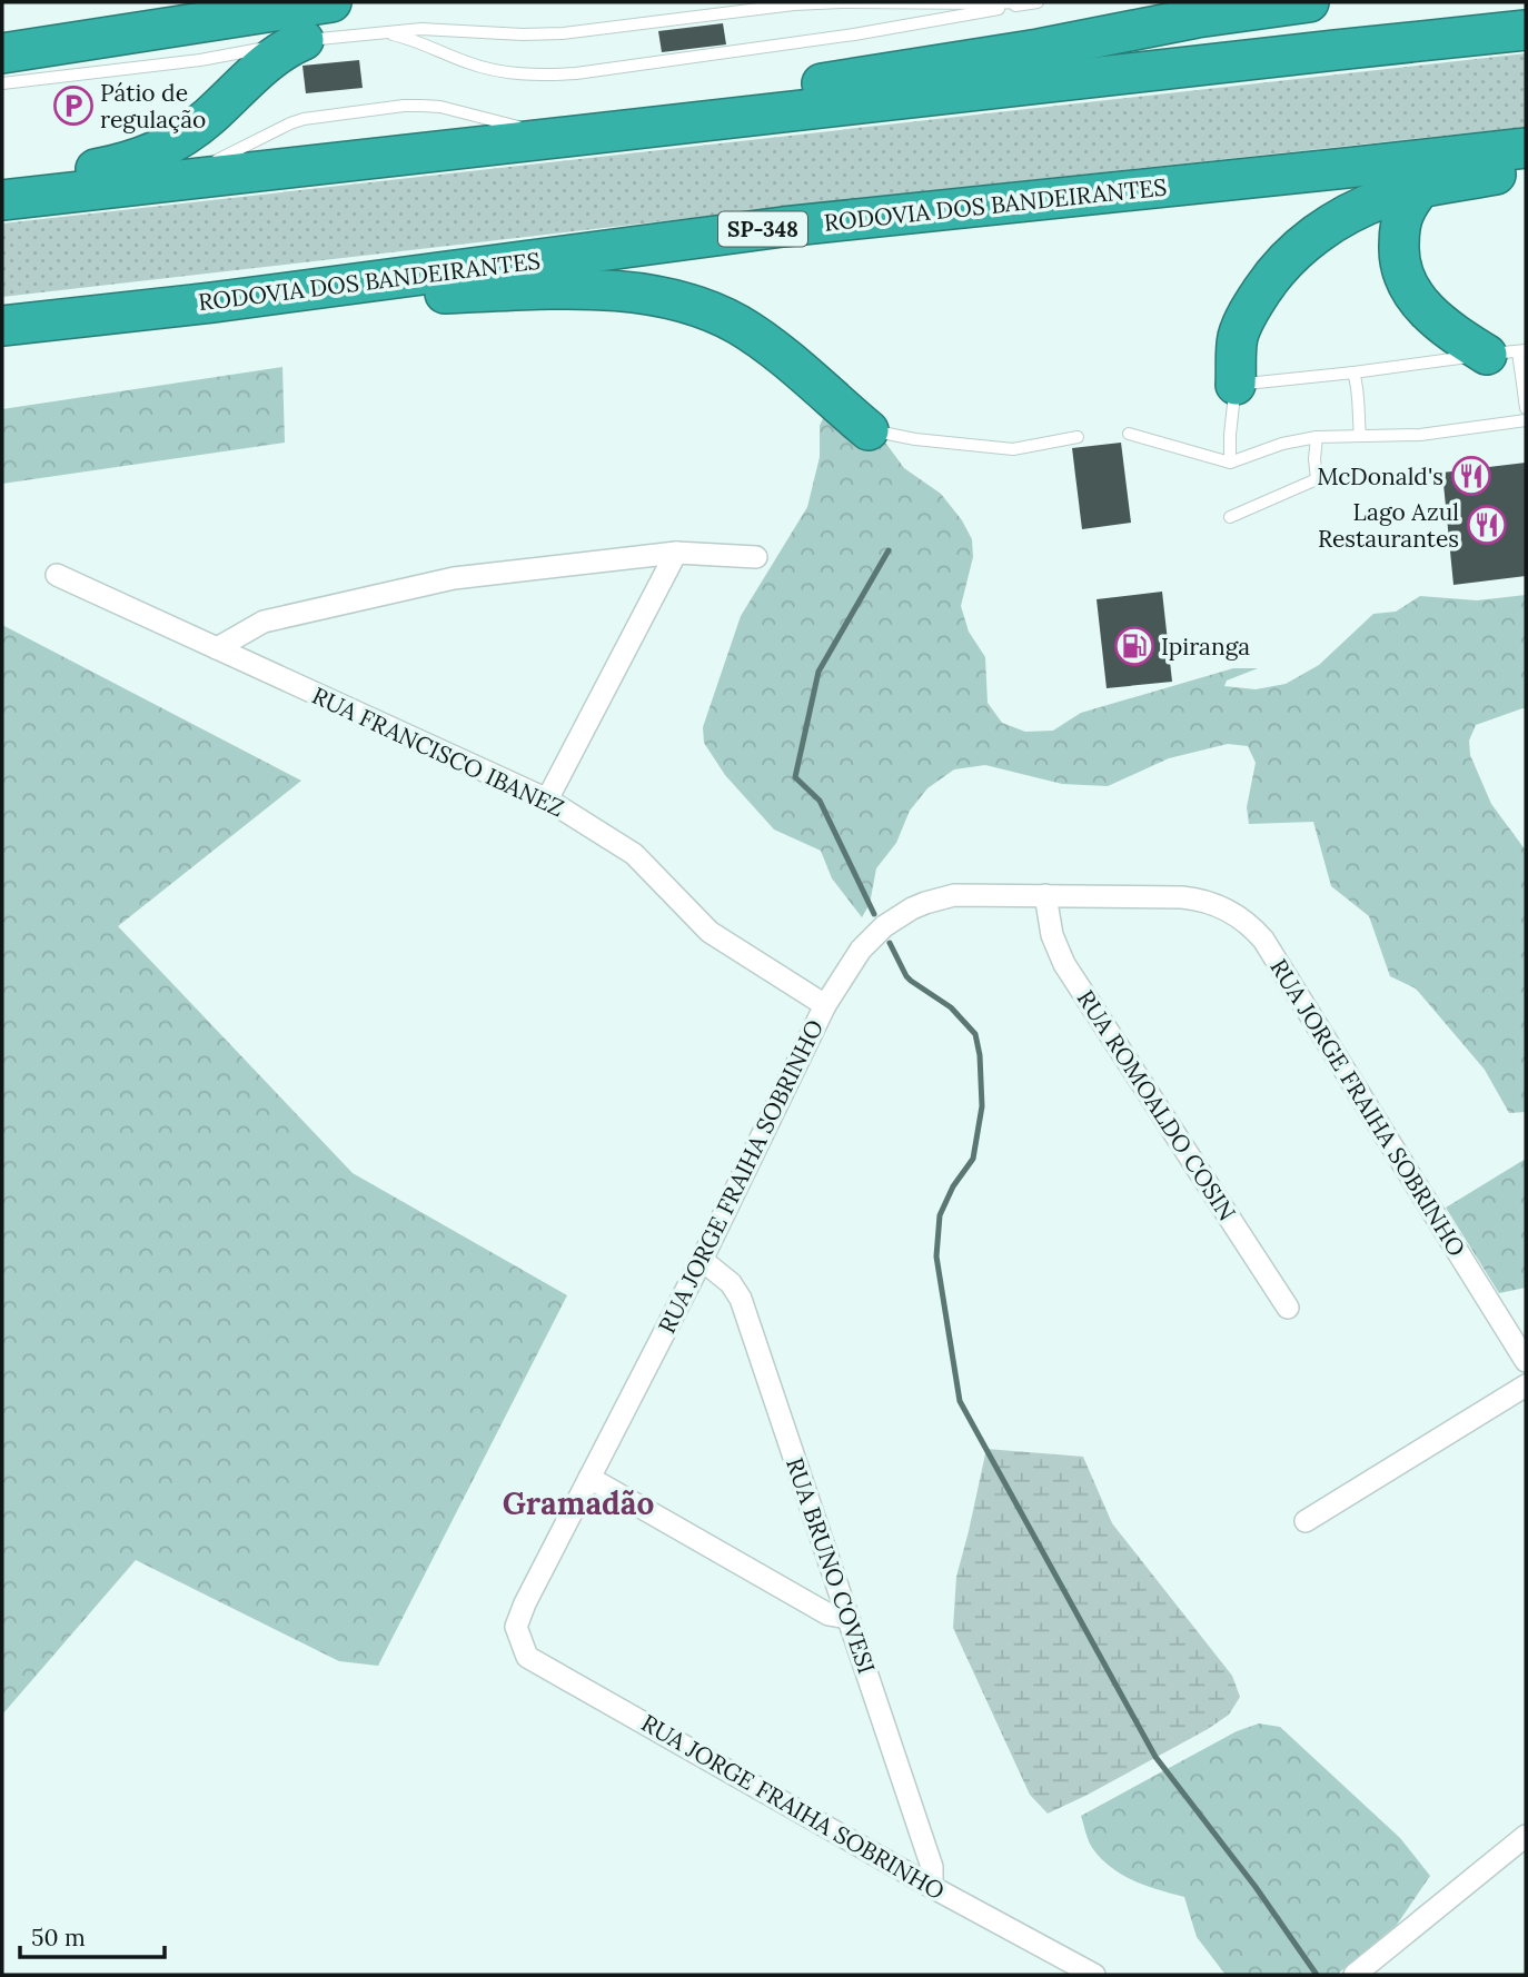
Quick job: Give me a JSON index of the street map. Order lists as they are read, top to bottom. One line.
{"streets":{"highway":["RODOVIA DOS BANDEIRANTES","SP-348"],"street":["RUA FRANCISCO IBANEZ","RUA ROMOALDO COSIN","RUA JORGE FRAIHA SOBRINHO","RUA BRUNO COVESI"]},"crossings":[["RUA FRANCISCO IBANEZ","RUA JORGE FRAIHA SOBRINHO"],["RUA ROMOALDO COSIN","RUA JORGE FRAIHA SOBRINHO"],["RUA JORGE FRAIHA SOBRINHO","RUA BRUNO COVESI"]],"districts":["Gramadão"],"places":{"parking":["Pátio de regulação"],"restaurant":["McDonald's","Lago Azul Restaurantes"],"fuel station":["Ipiranga"]},"scale_bar":"50 m"}
